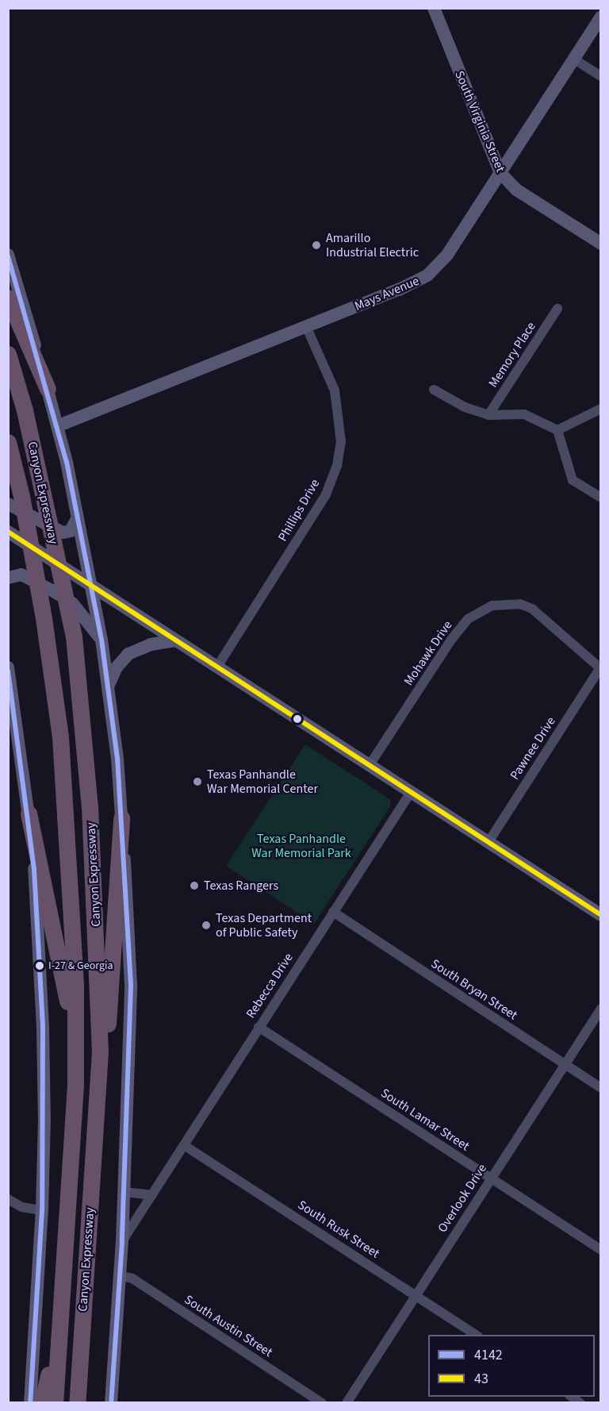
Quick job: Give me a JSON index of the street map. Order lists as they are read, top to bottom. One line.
{"streets":{"highway":["Canyon Expressway"],"main road":["South Virginia Street","Mays Avenue"],"street":["Memory Place","Phillips Drive","Mohawk Drive","Pawnee Drive","Rebecca Drive","South Bryan Street","South Lamar Street","Overlook Drive","South Rusk Street","South Austin Street"]},"crossings":[["South Virginia Street","Mays Avenue"],["Mays Avenue","Phillips Drive"],["Mohawk Drive","Pawnee Drive"],["Rebecca Drive","South Bryan Street"],["Rebecca Drive","South Lamar Street"],["Rebecca Drive","South Rusk Street"],["South Bryan Street","Overlook Drive"],["South Lamar Street","Overlook Drive"],["Overlook Drive","South Rusk Street"]],"parks":["Texas Panhandle War Memorial Park"],"places":["Amarillo Industrial Electric","Texas Panhandle War Memorial Center","Texas Rangers","Texas Department of Public Safety","I-27 & Georgia"],"lines":["transit line 4142","transit line 43"],"legend":["4142","43"]}
